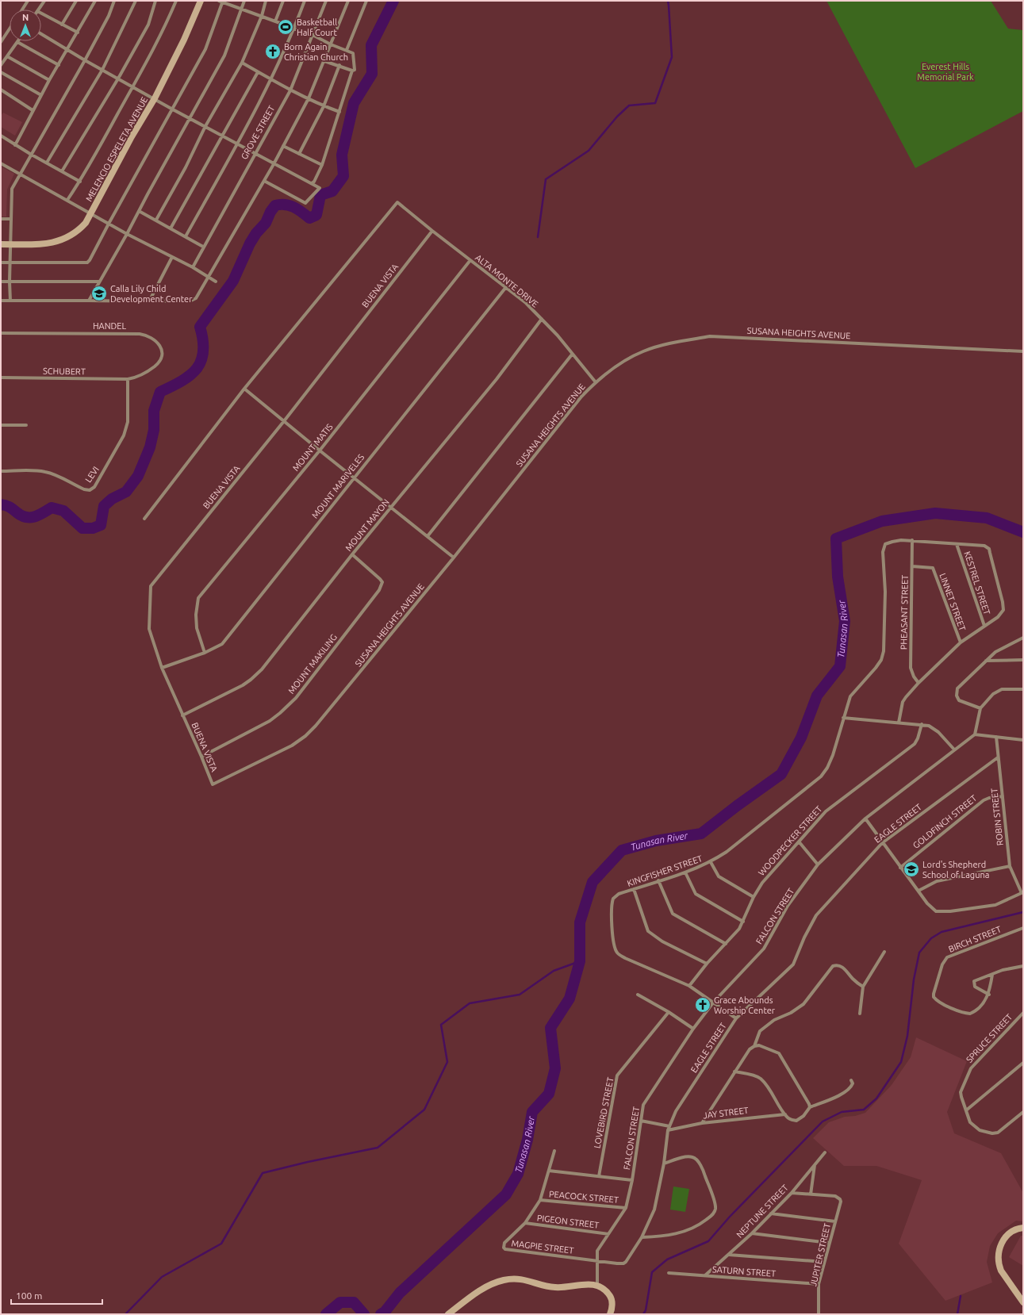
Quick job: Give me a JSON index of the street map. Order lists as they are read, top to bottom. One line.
{"streets":{"street":["GROVE STREET","MELENCIO ESPELETA AVENUE","ALTA MONTE DRIVE","BUENA VISTA","HANDEL","SUSANA HEIGHTS AVENUE","SCHUBERT","MOUNT MATIS","LEVI","MOUNT MARIVELES","MOUNT MAYON","KESTREL STREET","LINNET STREET","PHEASANT STREET","MOUNT MAKILING","ROBIN STREET","GOLDFINCH STREET","EAGLE STREET","WOODPECKER STREET","KINGFISHER STREET","FALCON STREET","BIRCH STREET","SPRUCE STREET","LOVEBIRD STREET","JAY STREET","PEACOCK STREET","NEPTUNE STREET","PIGEON STREET","MAGPIE STREET","JUPITER STREET","SATURN STREET"]},"crossings":[["ALTA MONTE DRIVE","BUENA VISTA"],["ALTA MONTE DRIVE","SUSANA HEIGHTS AVENUE"],["ALTA MONTE DRIVE","MOUNT MATIS"],["ALTA MONTE DRIVE","MOUNT MARIVELES"],["ALTA MONTE DRIVE","MOUNT MAYON"],["BUENA VISTA","SUSANA HEIGHTS AVENUE"],["BUENA VISTA","MOUNT MARIVELES"],["BUENA VISTA","MOUNT MAYON"],["BUENA VISTA","MOUNT MAKILING"],["HANDEL","SCHUBERT"],["HANDEL","LEVI"],["SCHUBERT","LEVI"],["MOUNT MATIS","MOUNT MARIVELES"],["MOUNT MAYON","MOUNT MAKILING"],["LINNET STREET","PHEASANT STREET"],["PHEASANT STREET","KINGFISHER STREET"],["ROBIN STREET","GOLDFINCH STREET"],["ROBIN STREET","EAGLE STREET"],["EAGLE STREET","KINGFISHER STREET"],["EAGLE STREET","FALCON STREET"],["EAGLE STREET","JAY STREET"],["EAGLE STREET","MAGPIE STREET"],["WOODPECKER STREET","KINGFISHER STREET"],["KINGFISHER STREET","FALCON STREET"],["FALCON STREET","PEACOCK STREET"],["FALCON STREET","PIGEON STREET"],["FALCON STREET","MAGPIE STREET"],["PEACOCK STREET","MAGPIE STREET"],["NEPTUNE STREET","SATURN STREET"],["PIGEON STREET","MAGPIE STREET"],["JUPITER STREET","SATURN STREET"]],"water":["Tunasan River"],"parks":["Everest Hills Memorial Park"],"places":{"sports":["Basketball Half Court"],"church":["Born Again Christian Church","Grace Abounds Worship Center"],"school or university":["Calla Lily Child Development Center","Lord's Shepherd School of Laguna"]},"scale_bar":"100 m","north":"top"}
